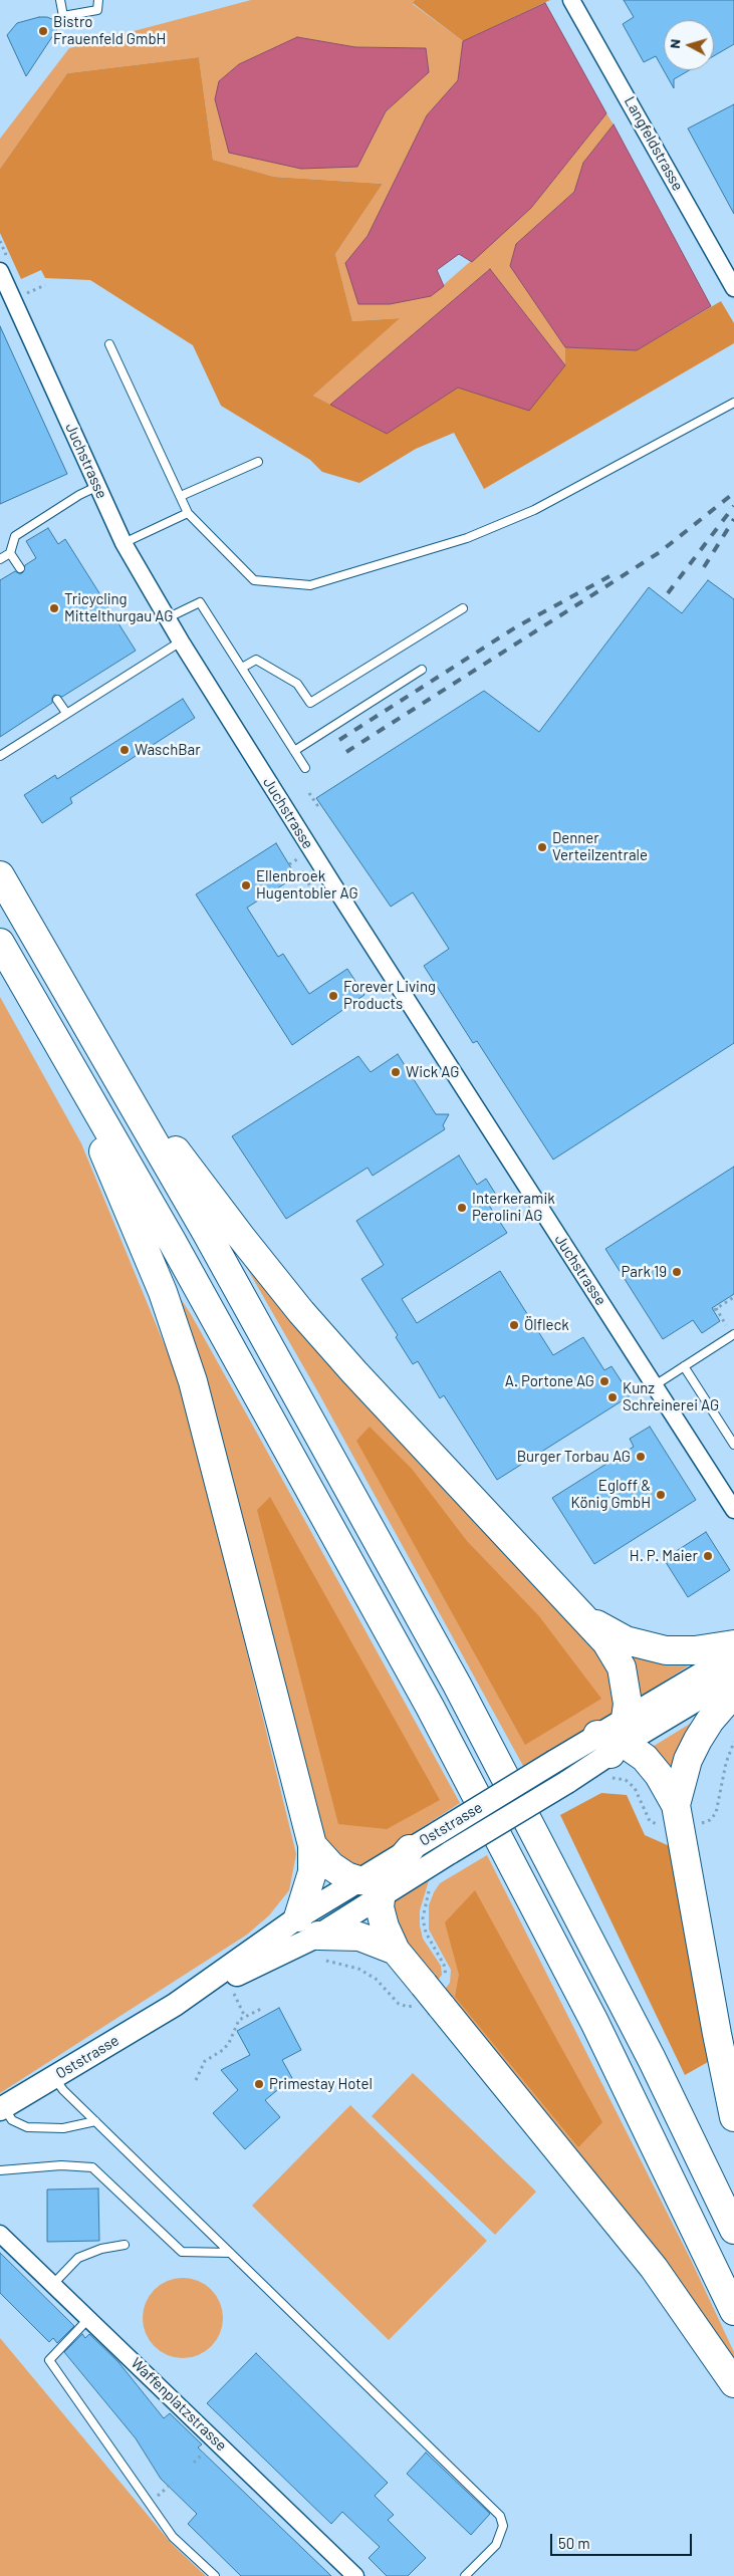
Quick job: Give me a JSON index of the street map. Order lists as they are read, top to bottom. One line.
{"streets":{"main road":["Oststrasse"],"street":["Langfeldstrasse","Juchstrasse","Waffenplatzstrasse"]},"places":["Bistro Frauenfeld GmbH","Tricycling Mittelthurgau AG","WaschBar","Denner Verteilzentrale","Ellenbroek Hugentobler AG","Forever Living Products","Wick AG","Interkeramik Perolini AG","Park 19","Ölfleck","A. Portone AG","Kunz Schreinerei AG","Burger Torbau AG","Egloff & König GmbH","H. P. Maier","Primestay Hotel"],"scale_bar":"50 m","north":"left"}
